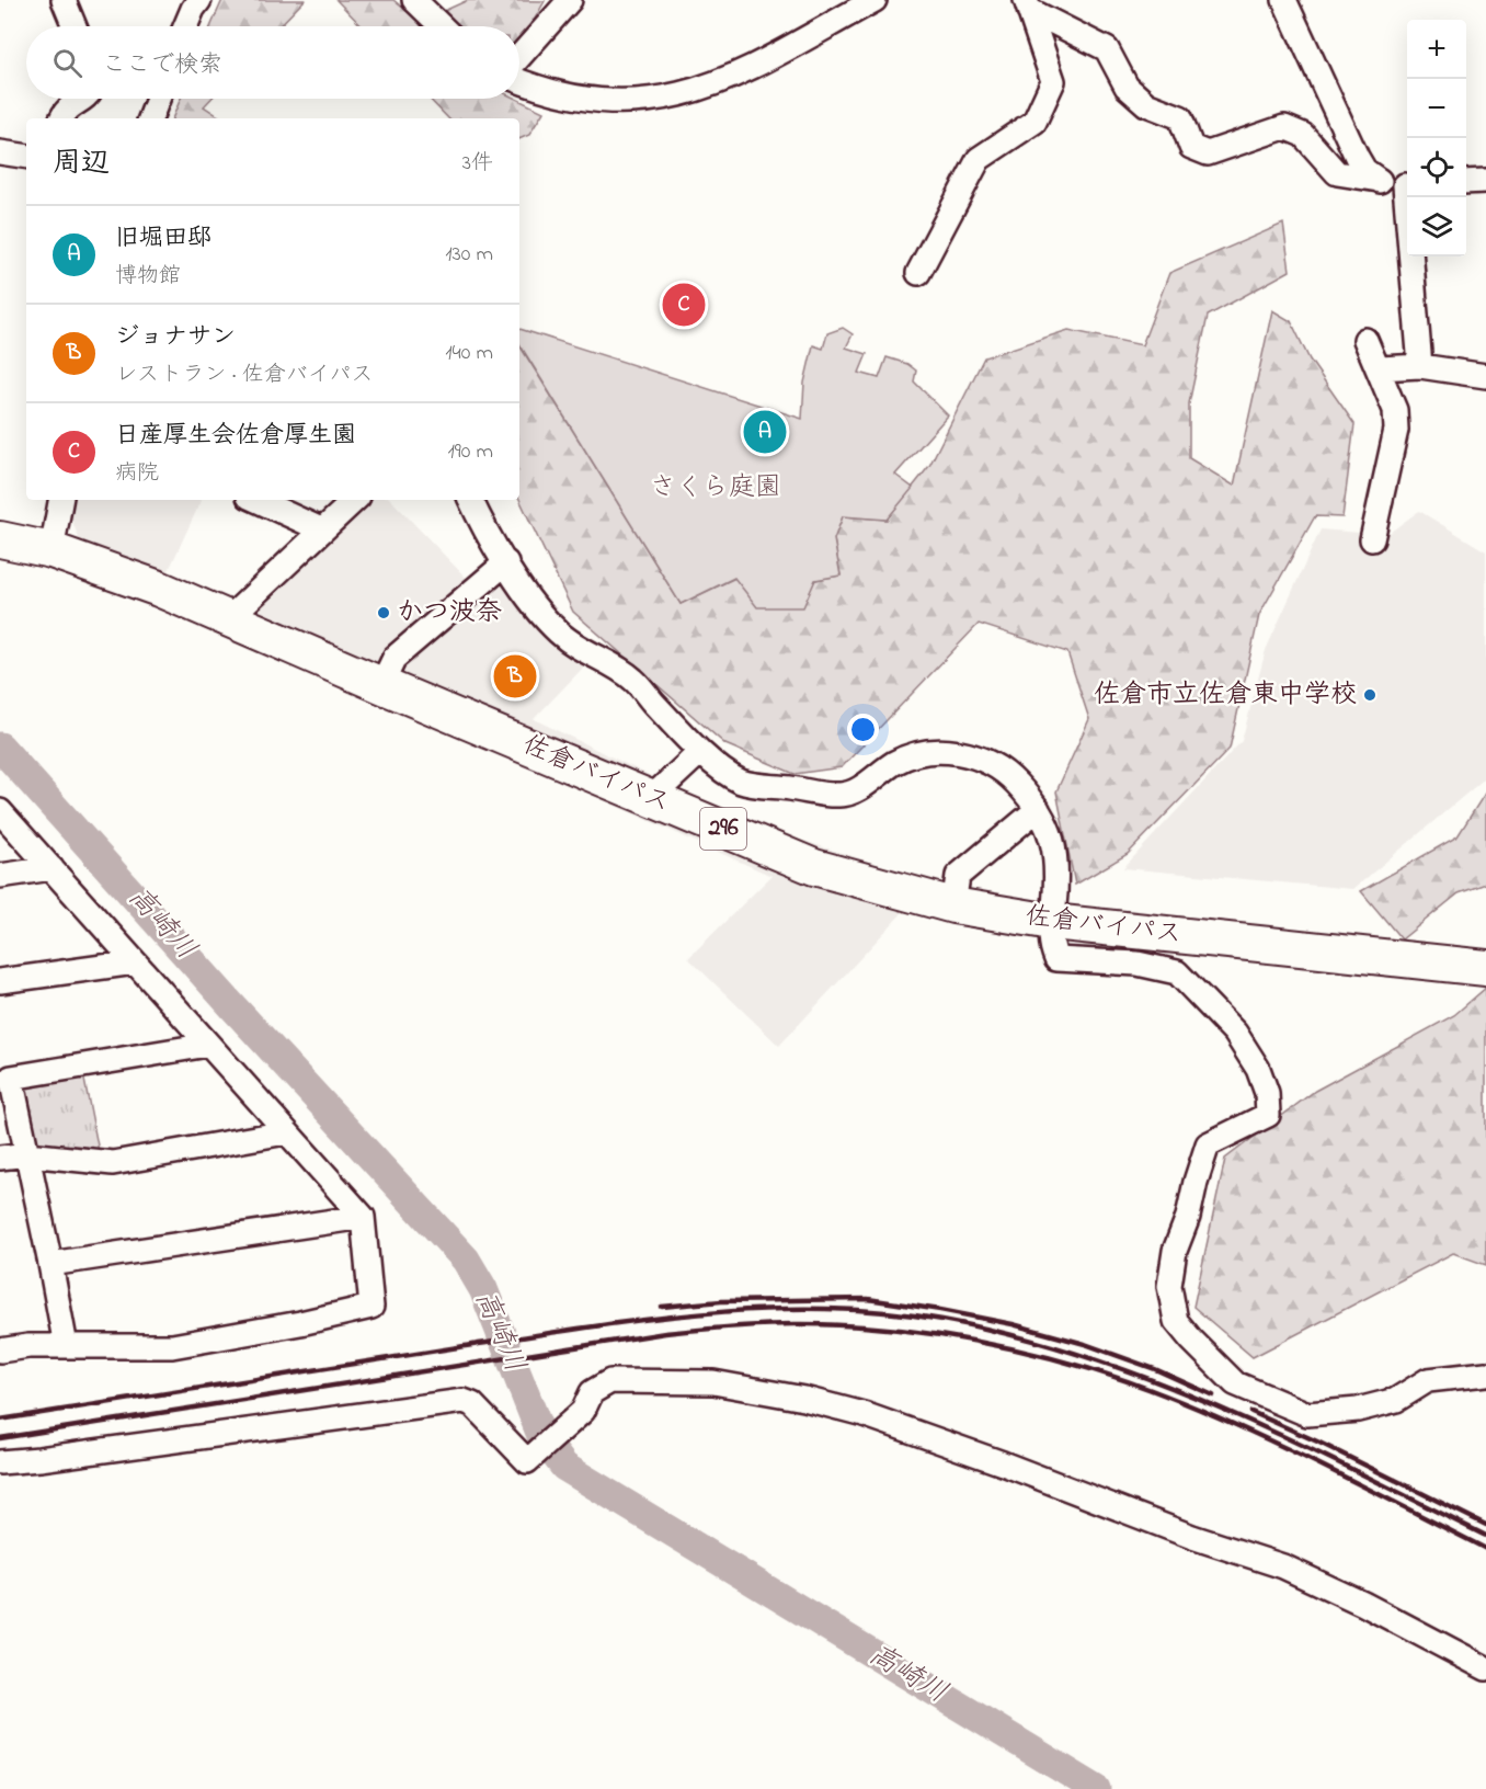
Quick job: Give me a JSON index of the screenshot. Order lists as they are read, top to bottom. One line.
{"streets":{"highway":["佐倉バイパス","296"]},"water":["高崎川"],"parks":["さくら庭園"],"places":["かつ波奈","佐倉市立佐倉東中学校"],"page":{"map_buttons":["+","−"],"search":"ここで検索","heading":["周辺","3件"],"list":[{"mark":"A","name":"旧堀田邸","note":"博物館","value":"130 m"},{"mark":"B","name":"ジョナサン","note":"レストラン · 佐倉バイパス","value":"140 m"},{"mark":"C","name":"日産厚生会佐倉厚生園","note":"病院","value":"190 m"}],"pins":["C","A","B"]}}
